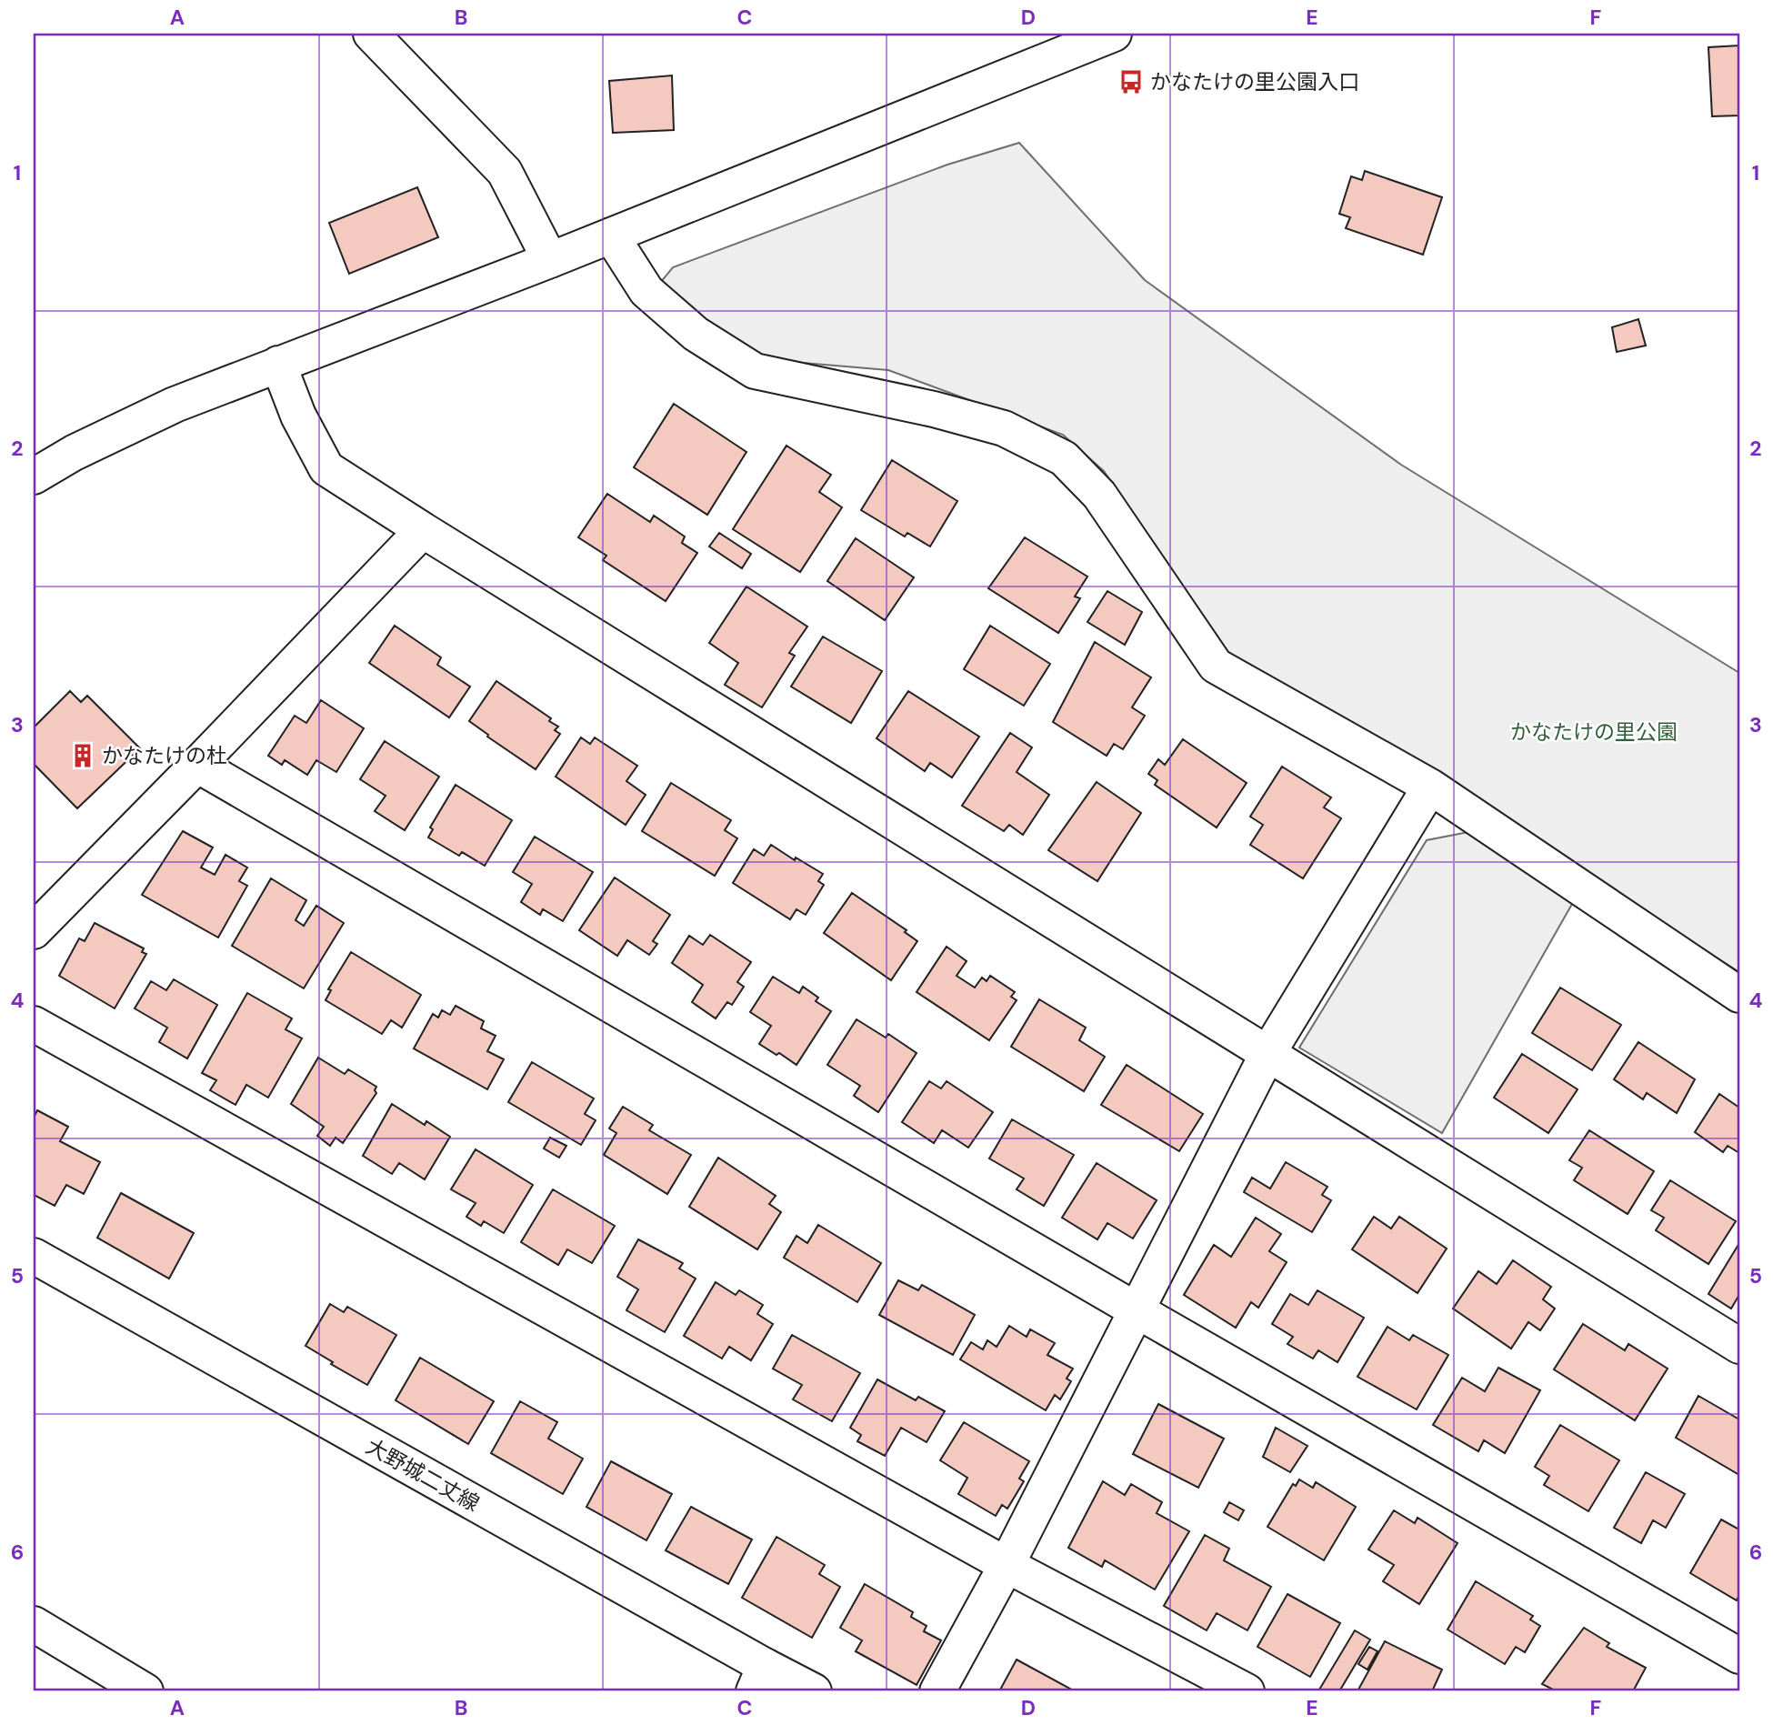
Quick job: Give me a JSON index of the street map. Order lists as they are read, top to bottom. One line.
{"streets":{"street":["大野城二丈線"]},"parks":["かなたけの里公園"],"places":{"bus stop":["かなたけの里公園入口"],"building":["かなたけの杜"]},"grid":{"columns":["A","B","C","D","E","F"],"rows":["1","2","3","4","5","6"]}}
